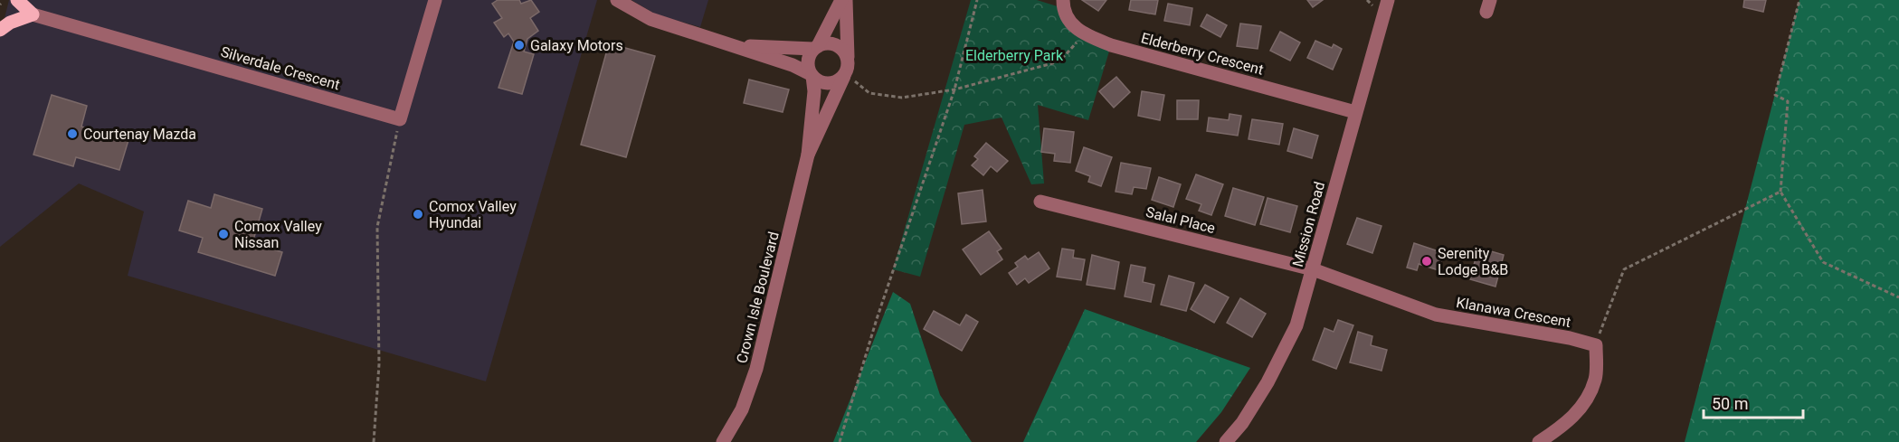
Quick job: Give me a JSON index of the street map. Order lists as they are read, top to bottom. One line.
{"streets":{"street":["Elderberry Crescent","Silverdale Crescent","Salal Place","Mission Road","Crown Isle Boulevard","Klanawa Crescent"]},"crossings":[["Elderberry Crescent","Mission Road"],["Salal Place","Mission Road"],["Salal Place","Klanawa Crescent"],["Mission Road","Klanawa Crescent"]],"parks":["Elderberry Park"],"places":["Galaxy Motors","Courtenay Mazda","Comox Valley Hyundai","Comox Valley Nissan","Serenity Lodge B&B"],"scale_bar":"50 m"}
